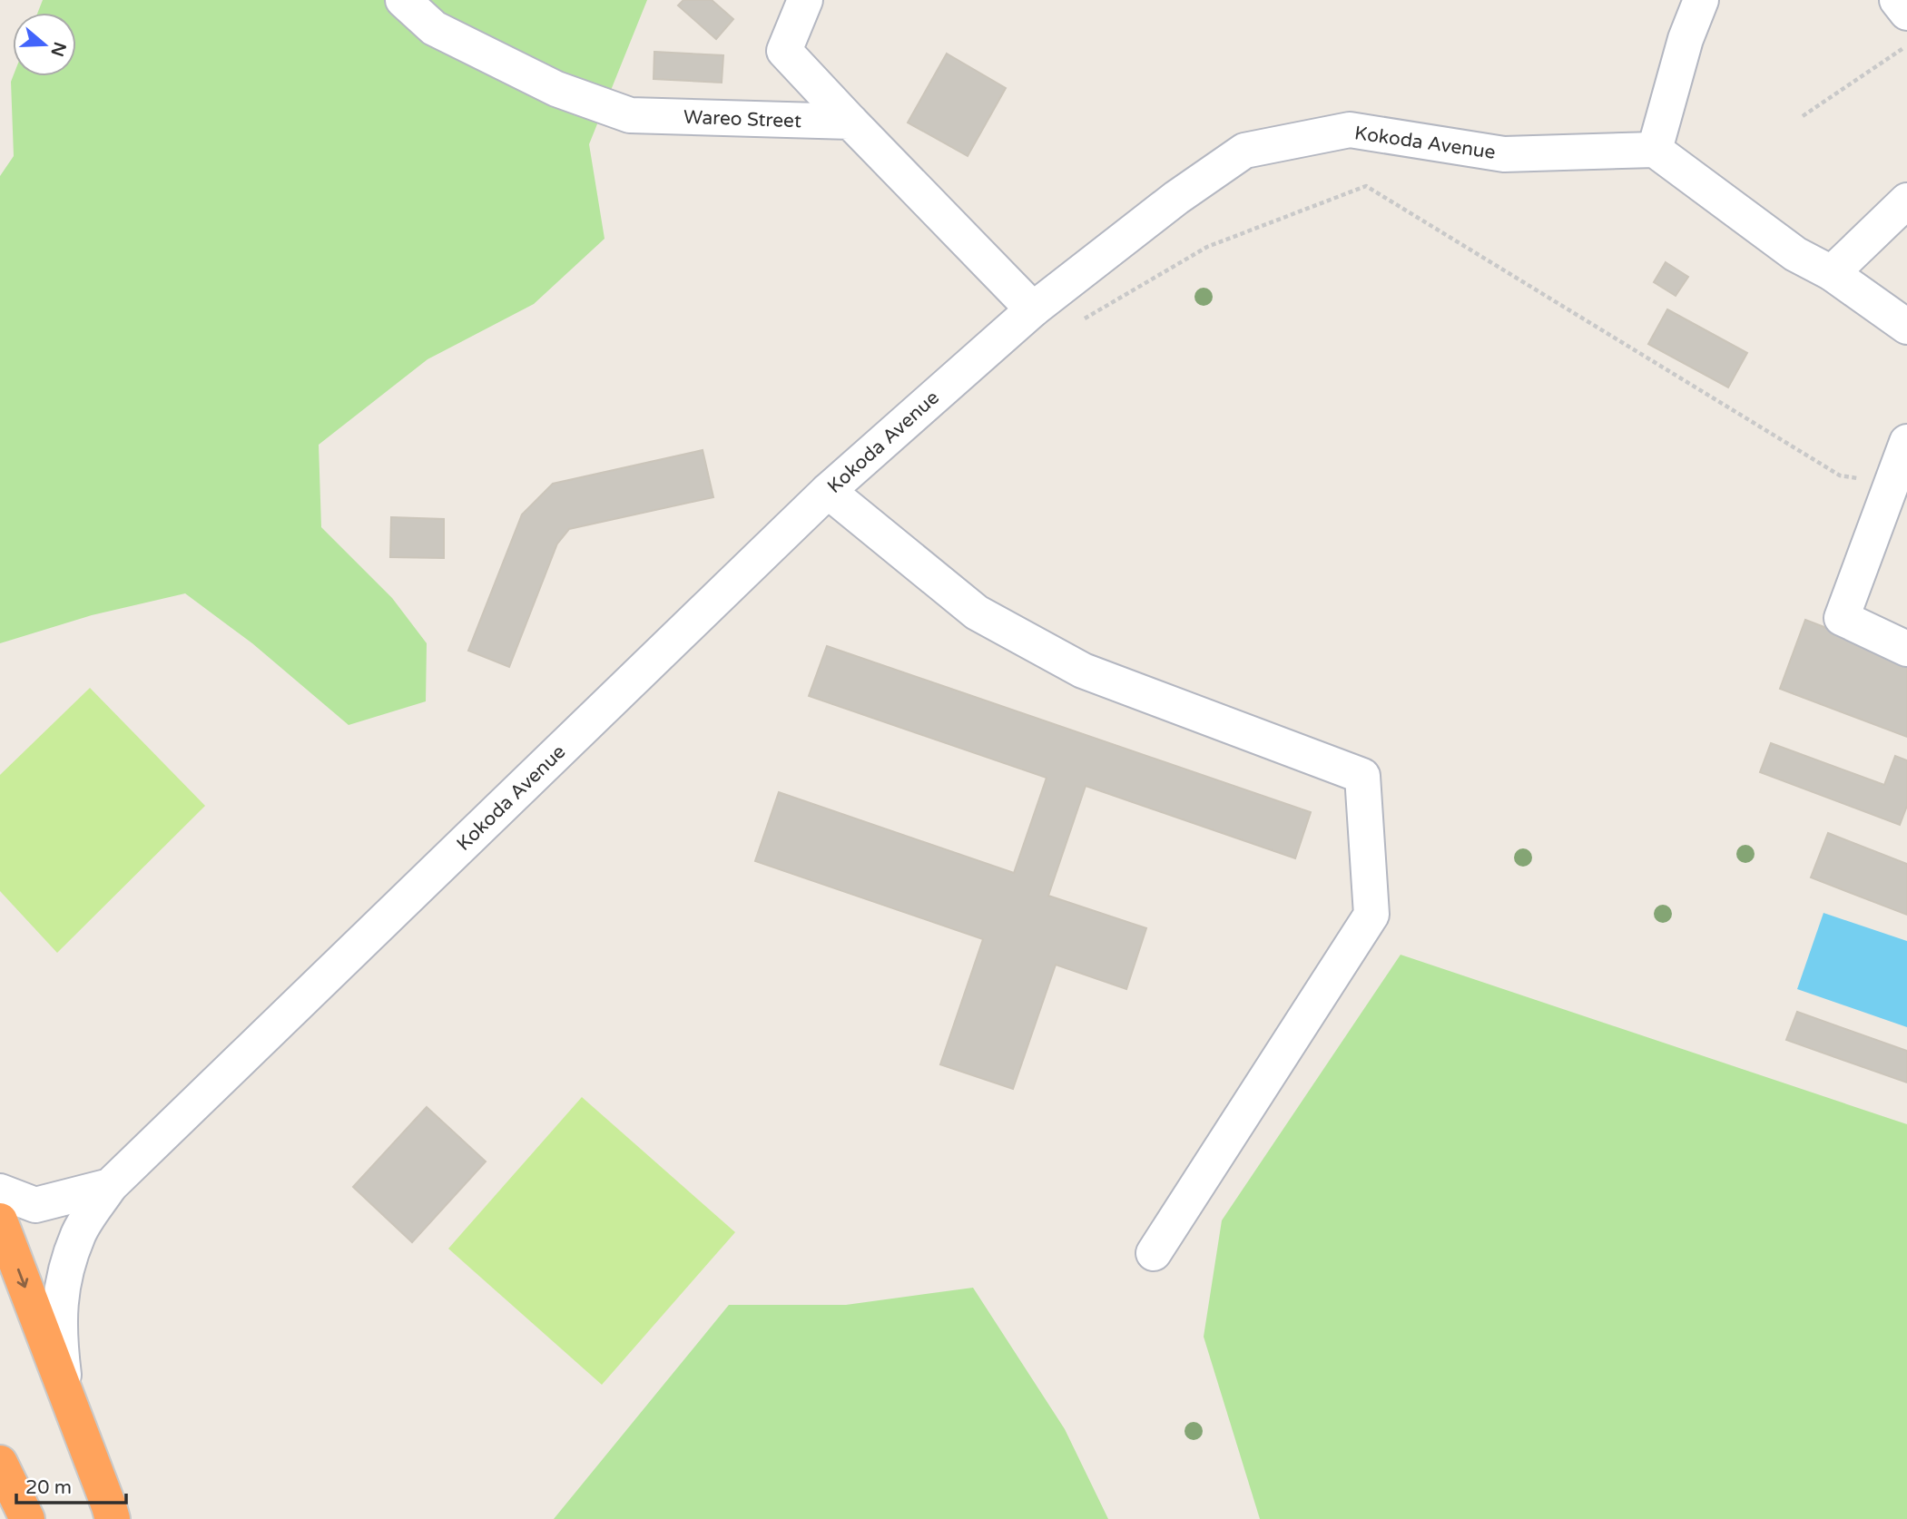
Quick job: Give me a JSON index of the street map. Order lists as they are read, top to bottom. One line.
{"streets":{"street":["Wareo Street","Kokoda Avenue"]},"scale_bar":"20 m","north":"right"}
